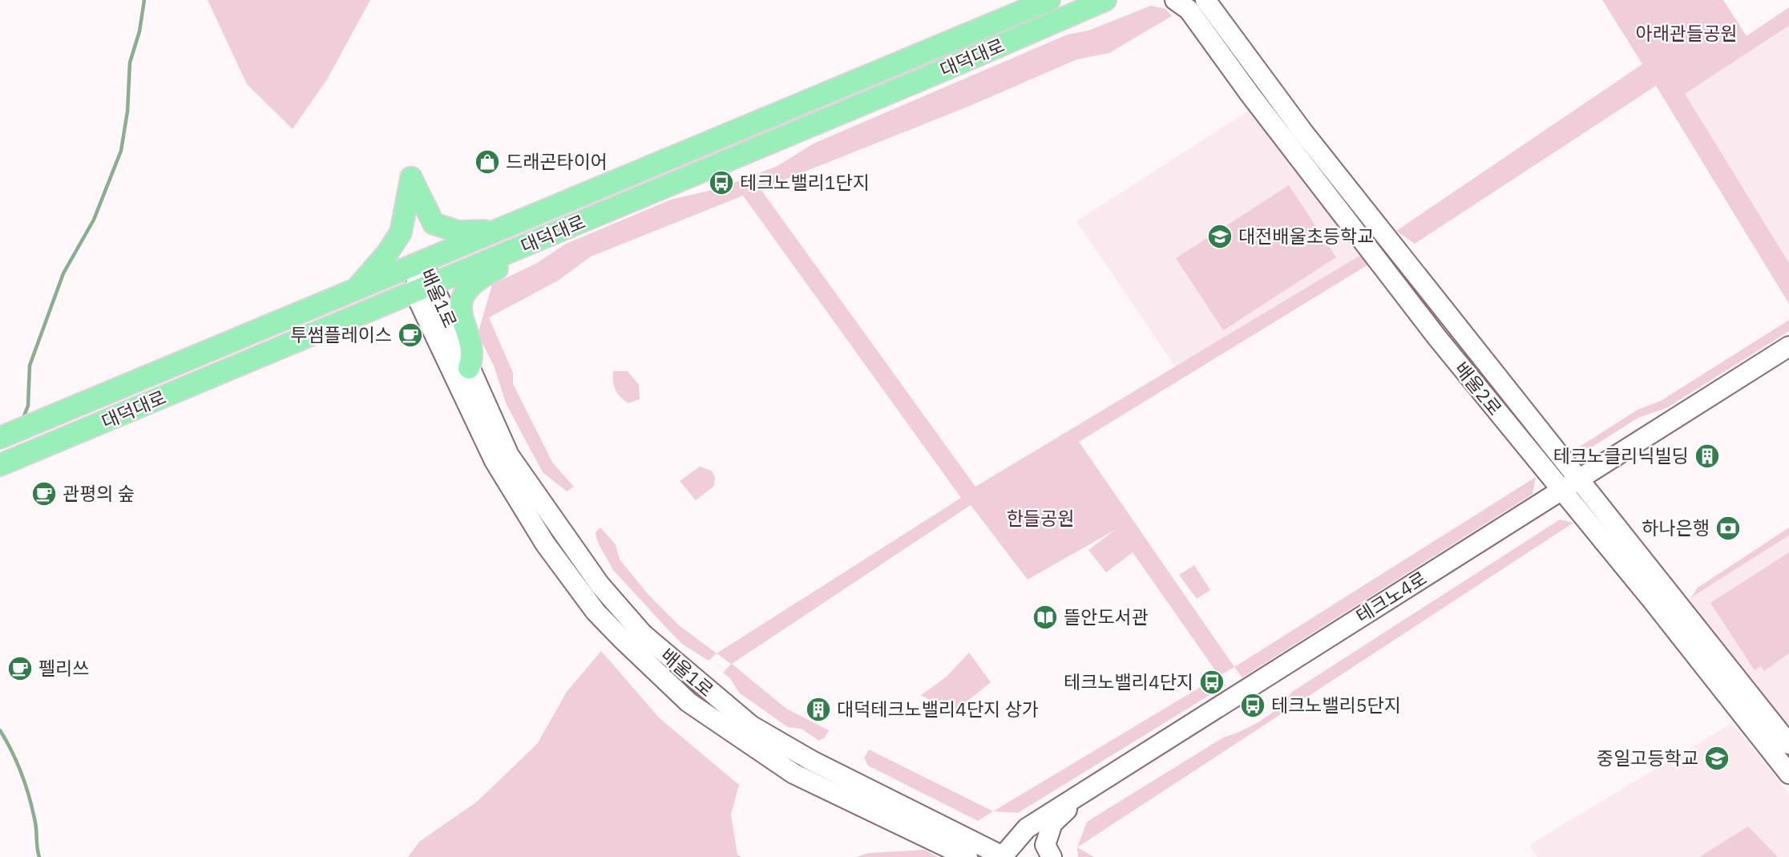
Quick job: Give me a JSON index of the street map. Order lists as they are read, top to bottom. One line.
{"streets":{"main road":["대덕대로","배울1로","배울2로","테크노4로"]},"crossings":[["대덕대로","배울1로"],["배울1로","테크노4로"],["배울2로","테크노4로"]],"parks":["아래관들공원","한들공원"],"places":{"shop":["드래곤타이어"],"bus stop":["테크노밸리1단지","테크노밸리4단지","테크노밸리5단지"],"school or university":["대전배울초등학교","중일고등학교"],"cafe":["투썸플레이스","관평의 숲","펠리쓰"],"building":["테크노클리닉빌딩","대덕테크노밸리4단지 상가"],"bank":["하나은행"],"library":["뜰안도서관"]}}
